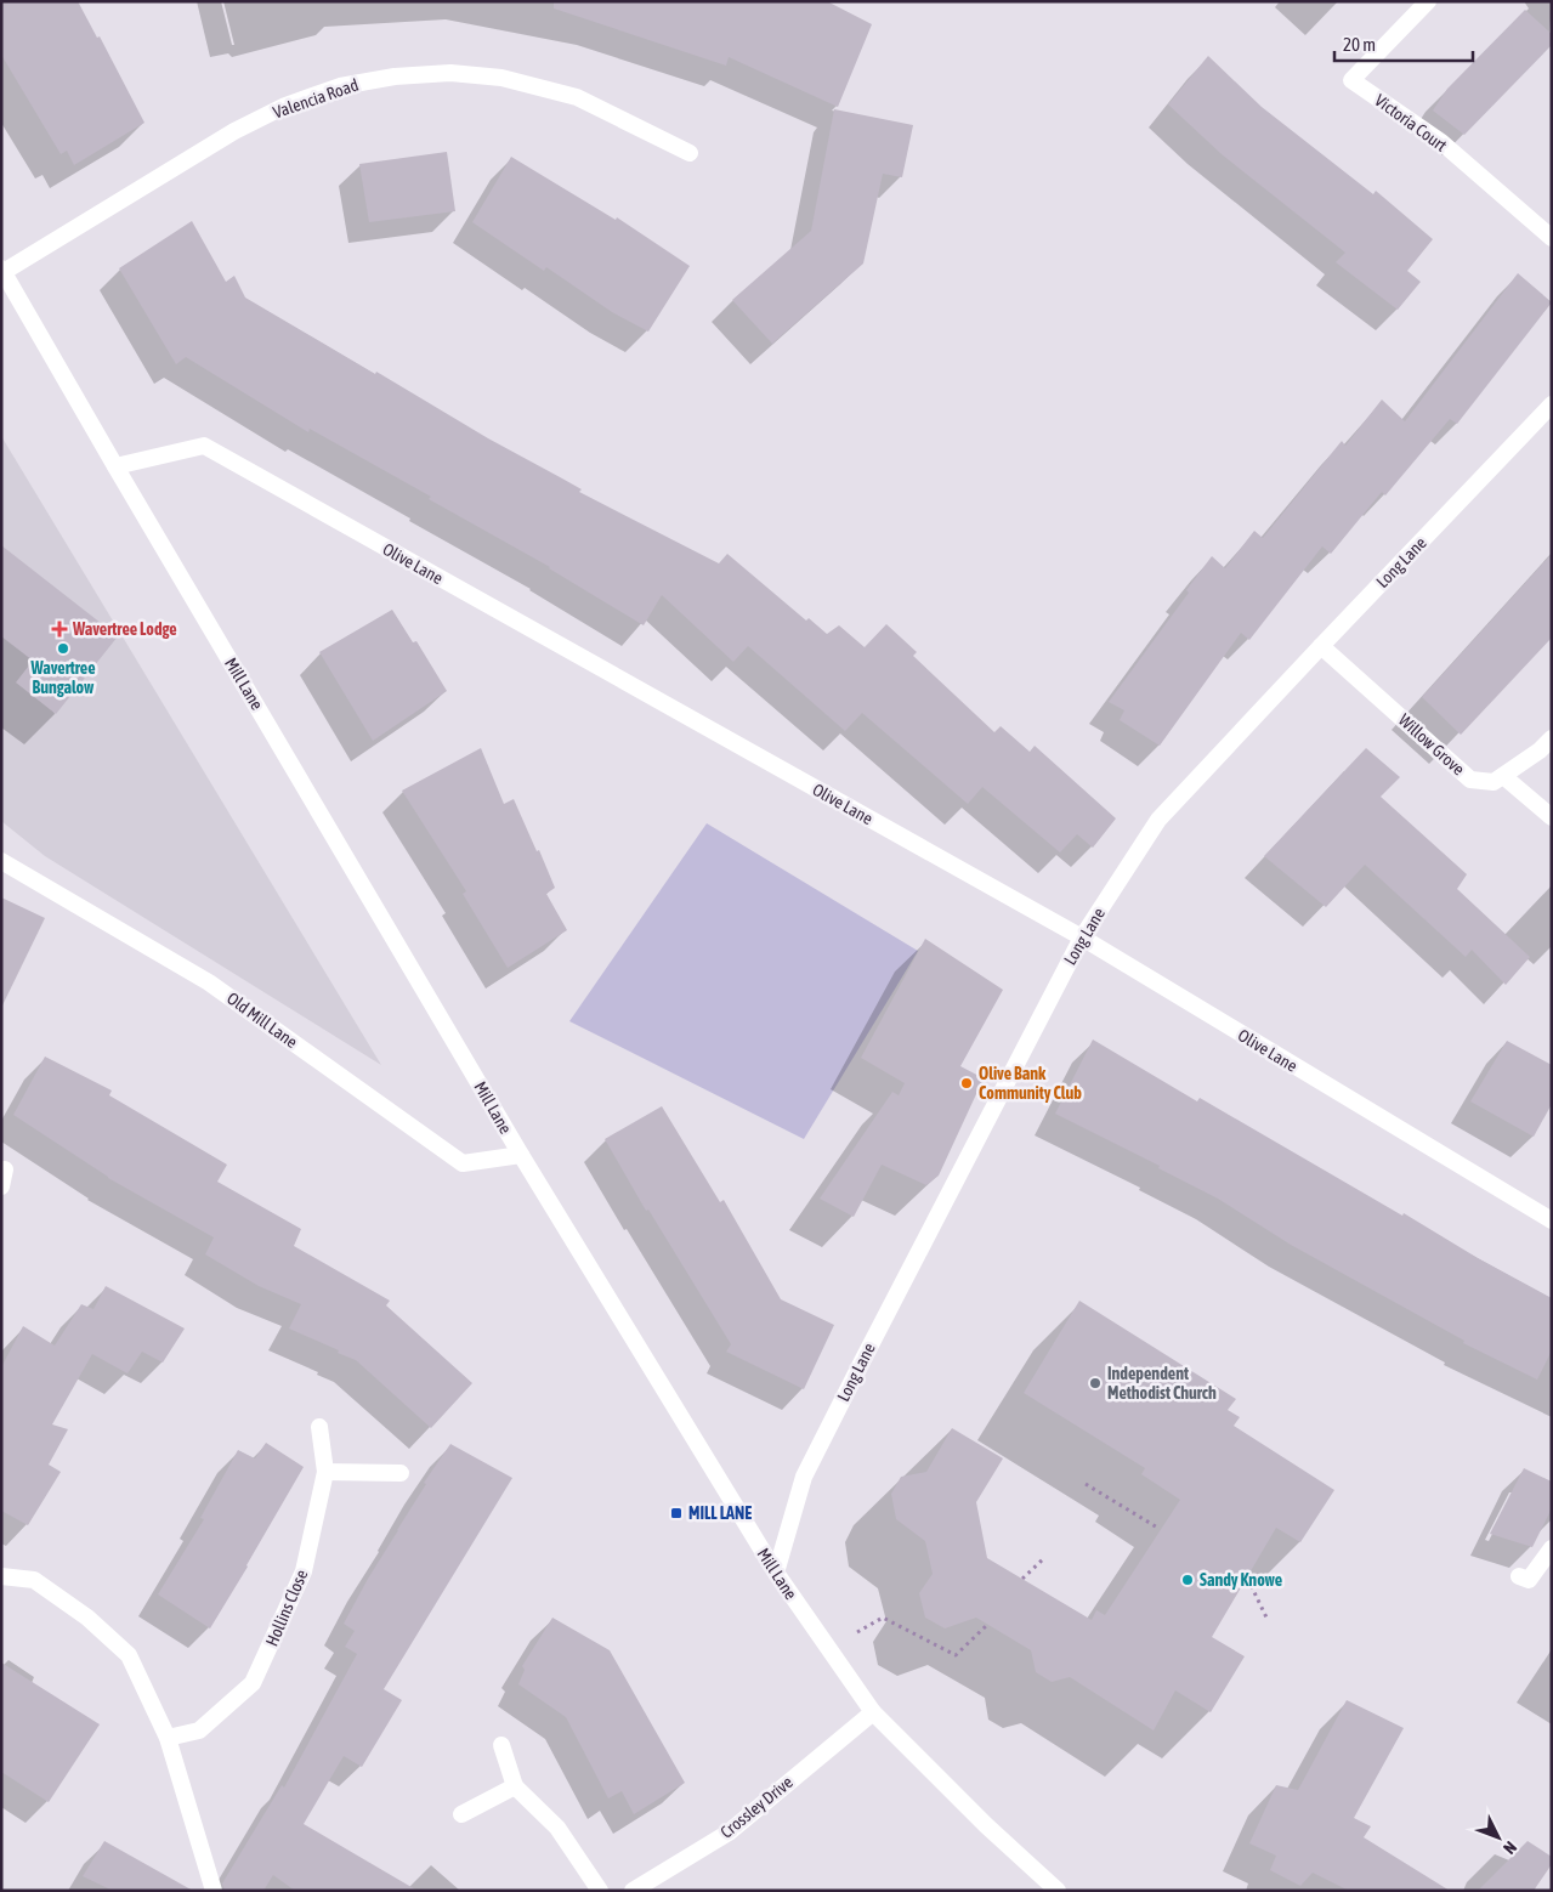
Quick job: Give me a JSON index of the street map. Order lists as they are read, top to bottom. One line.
{"streets":{"street":["Valencia Road","Victoria Court","Long Lane","Olive Lane","Mill Lane","Willow Grove","Old Mill Lane","Hollins Close","Crossley Drive"]},"crossings":[["Valencia Road","Mill Lane"],["Long Lane","Olive Lane"],["Long Lane","Mill Lane"],["Long Lane","Willow Grove"],["Olive Lane","Mill Lane"],["Mill Lane","Old Mill Lane"],["Mill Lane","Crossley Drive"]],"places":{"health":["Wavertree Lodge"],"other":["Wavertree Bungalow","Olive Bank Community Club","Independent Methodist Church","Sandy Knowe"],"transit":["MILL LANE"]},"scale_bar":"20 m","north":"bottom right"}
